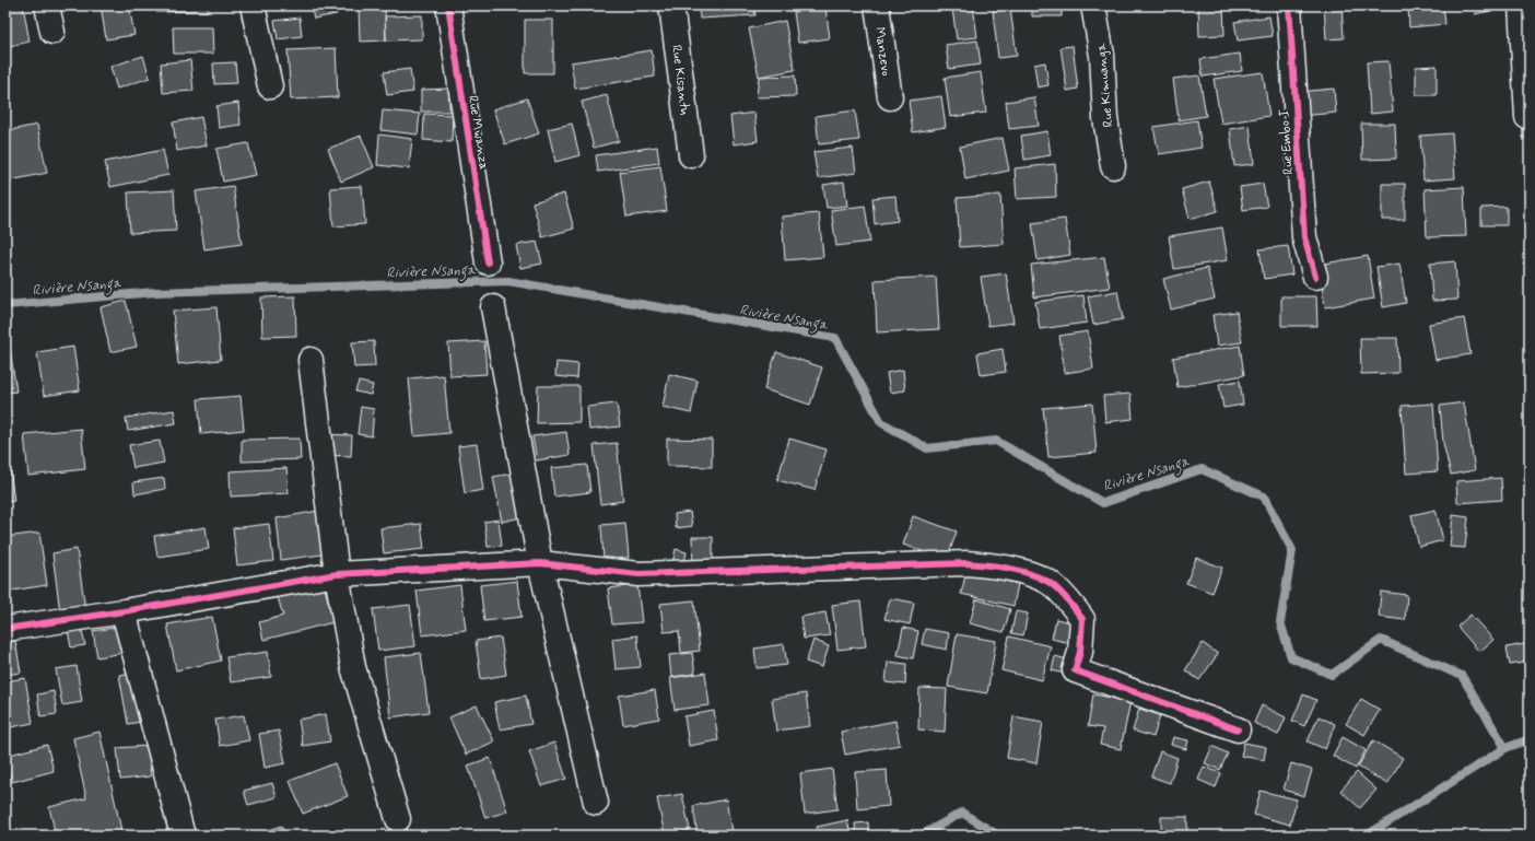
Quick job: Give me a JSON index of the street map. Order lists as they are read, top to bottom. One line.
{"streets":{"street":["Manzevo","Rue Kisantu","Rue Kimuanga","Rue Mwanza","Rue Embo I"]},"water":["Rivière Nsanga"]}
